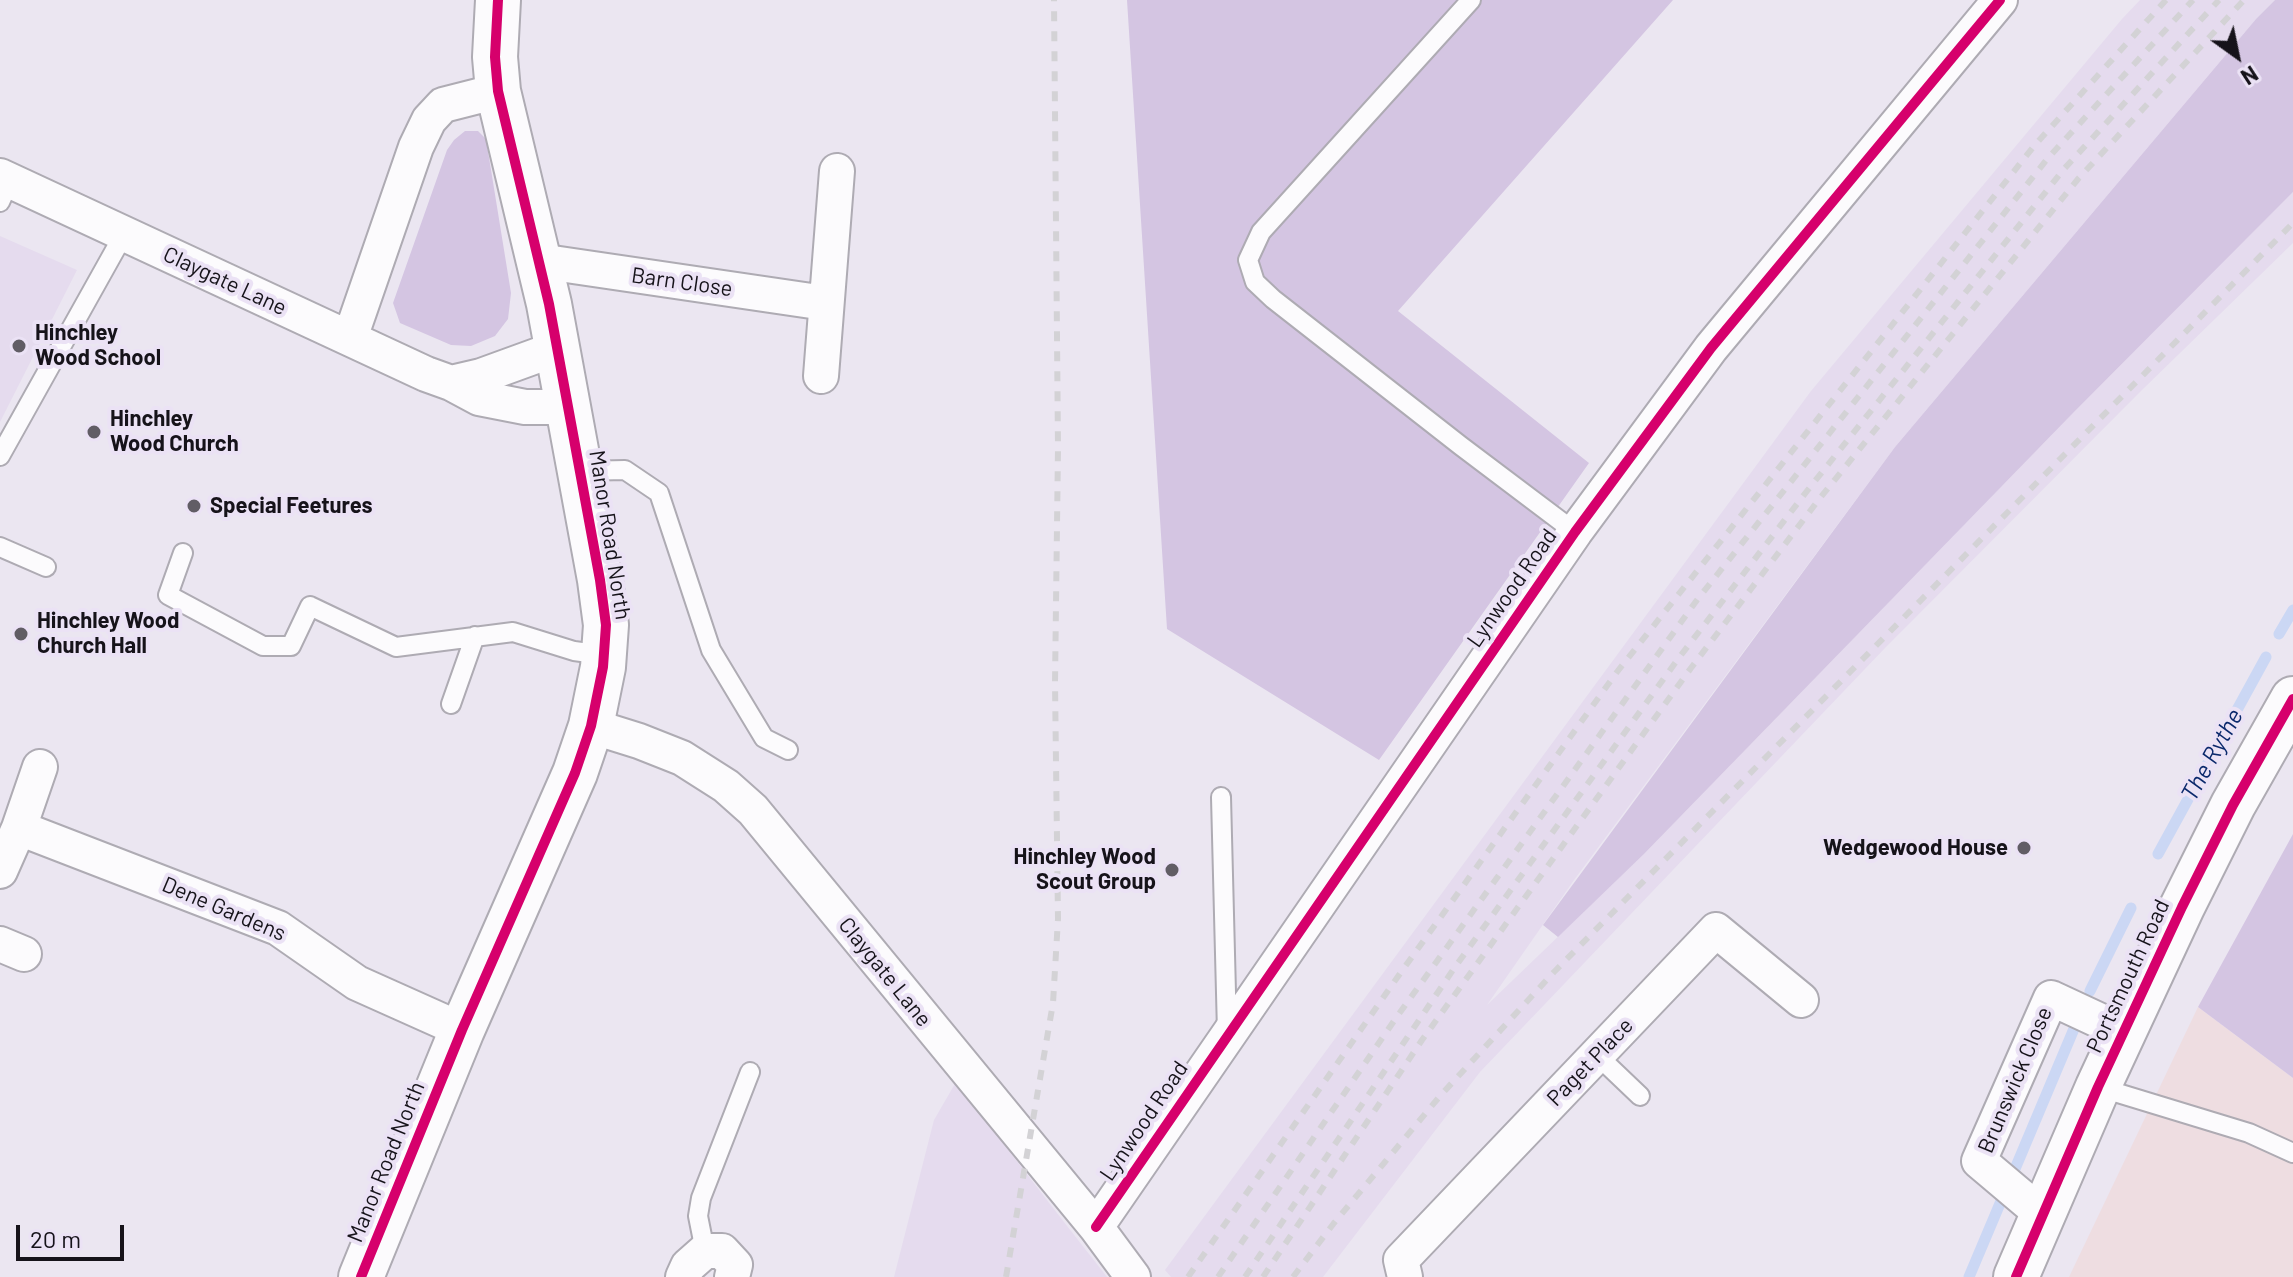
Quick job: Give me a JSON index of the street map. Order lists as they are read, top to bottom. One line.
{"streets":{"street":["Claygate Lane","Barn Close","Manor Road North","Lynwood Road","Dene Gardens","Portsmouth Road","Paget Place","Brunswick Close"]},"crossings":[["Claygate Lane","Manor Road North"],["Claygate Lane","Lynwood Road"],["Barn Close","Manor Road North"],["Manor Road North","Dene Gardens"],["Portsmouth Road","Brunswick Close"]],"water":["The Rythe"],"places":["Hinchley Wood School","Hinchley Wood Church","Special Feetures","Hinchley Wood Church Hall","Wedgewood House","Hinchley Wood Scout Group"],"scale_bar":"20 m","north":"bottom right"}
